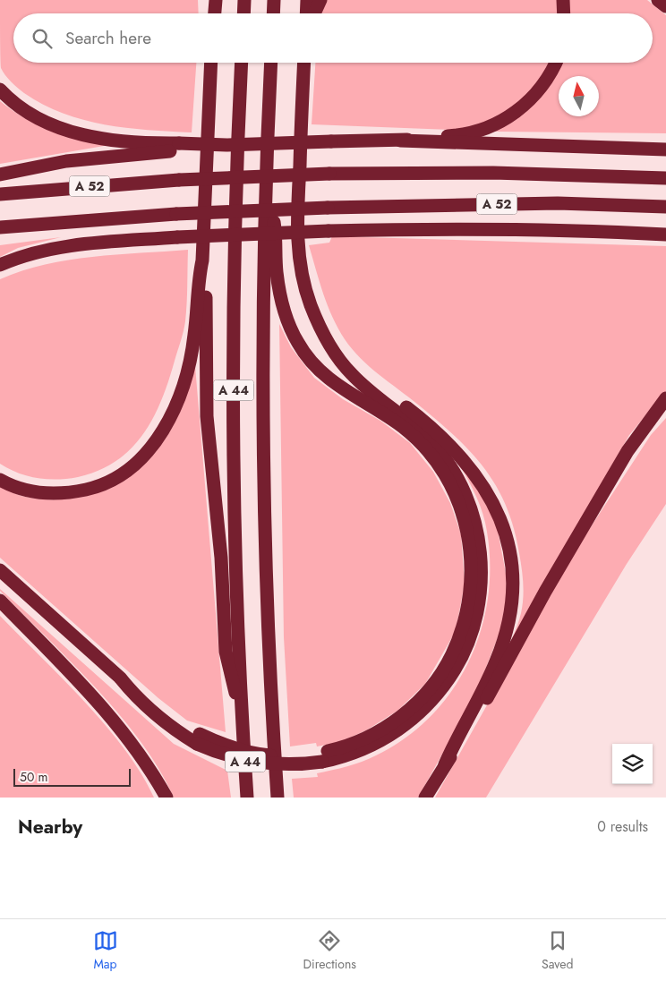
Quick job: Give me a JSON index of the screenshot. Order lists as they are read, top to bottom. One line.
{"streets":{"highway":["A 52","A 44"]},"scale_bar":"50 m","north":"top","page":{"search":"Search here","scale":"50 m","heading":["Nearby","0 results"],"nav":["Map","Directions","Saved"]}}
